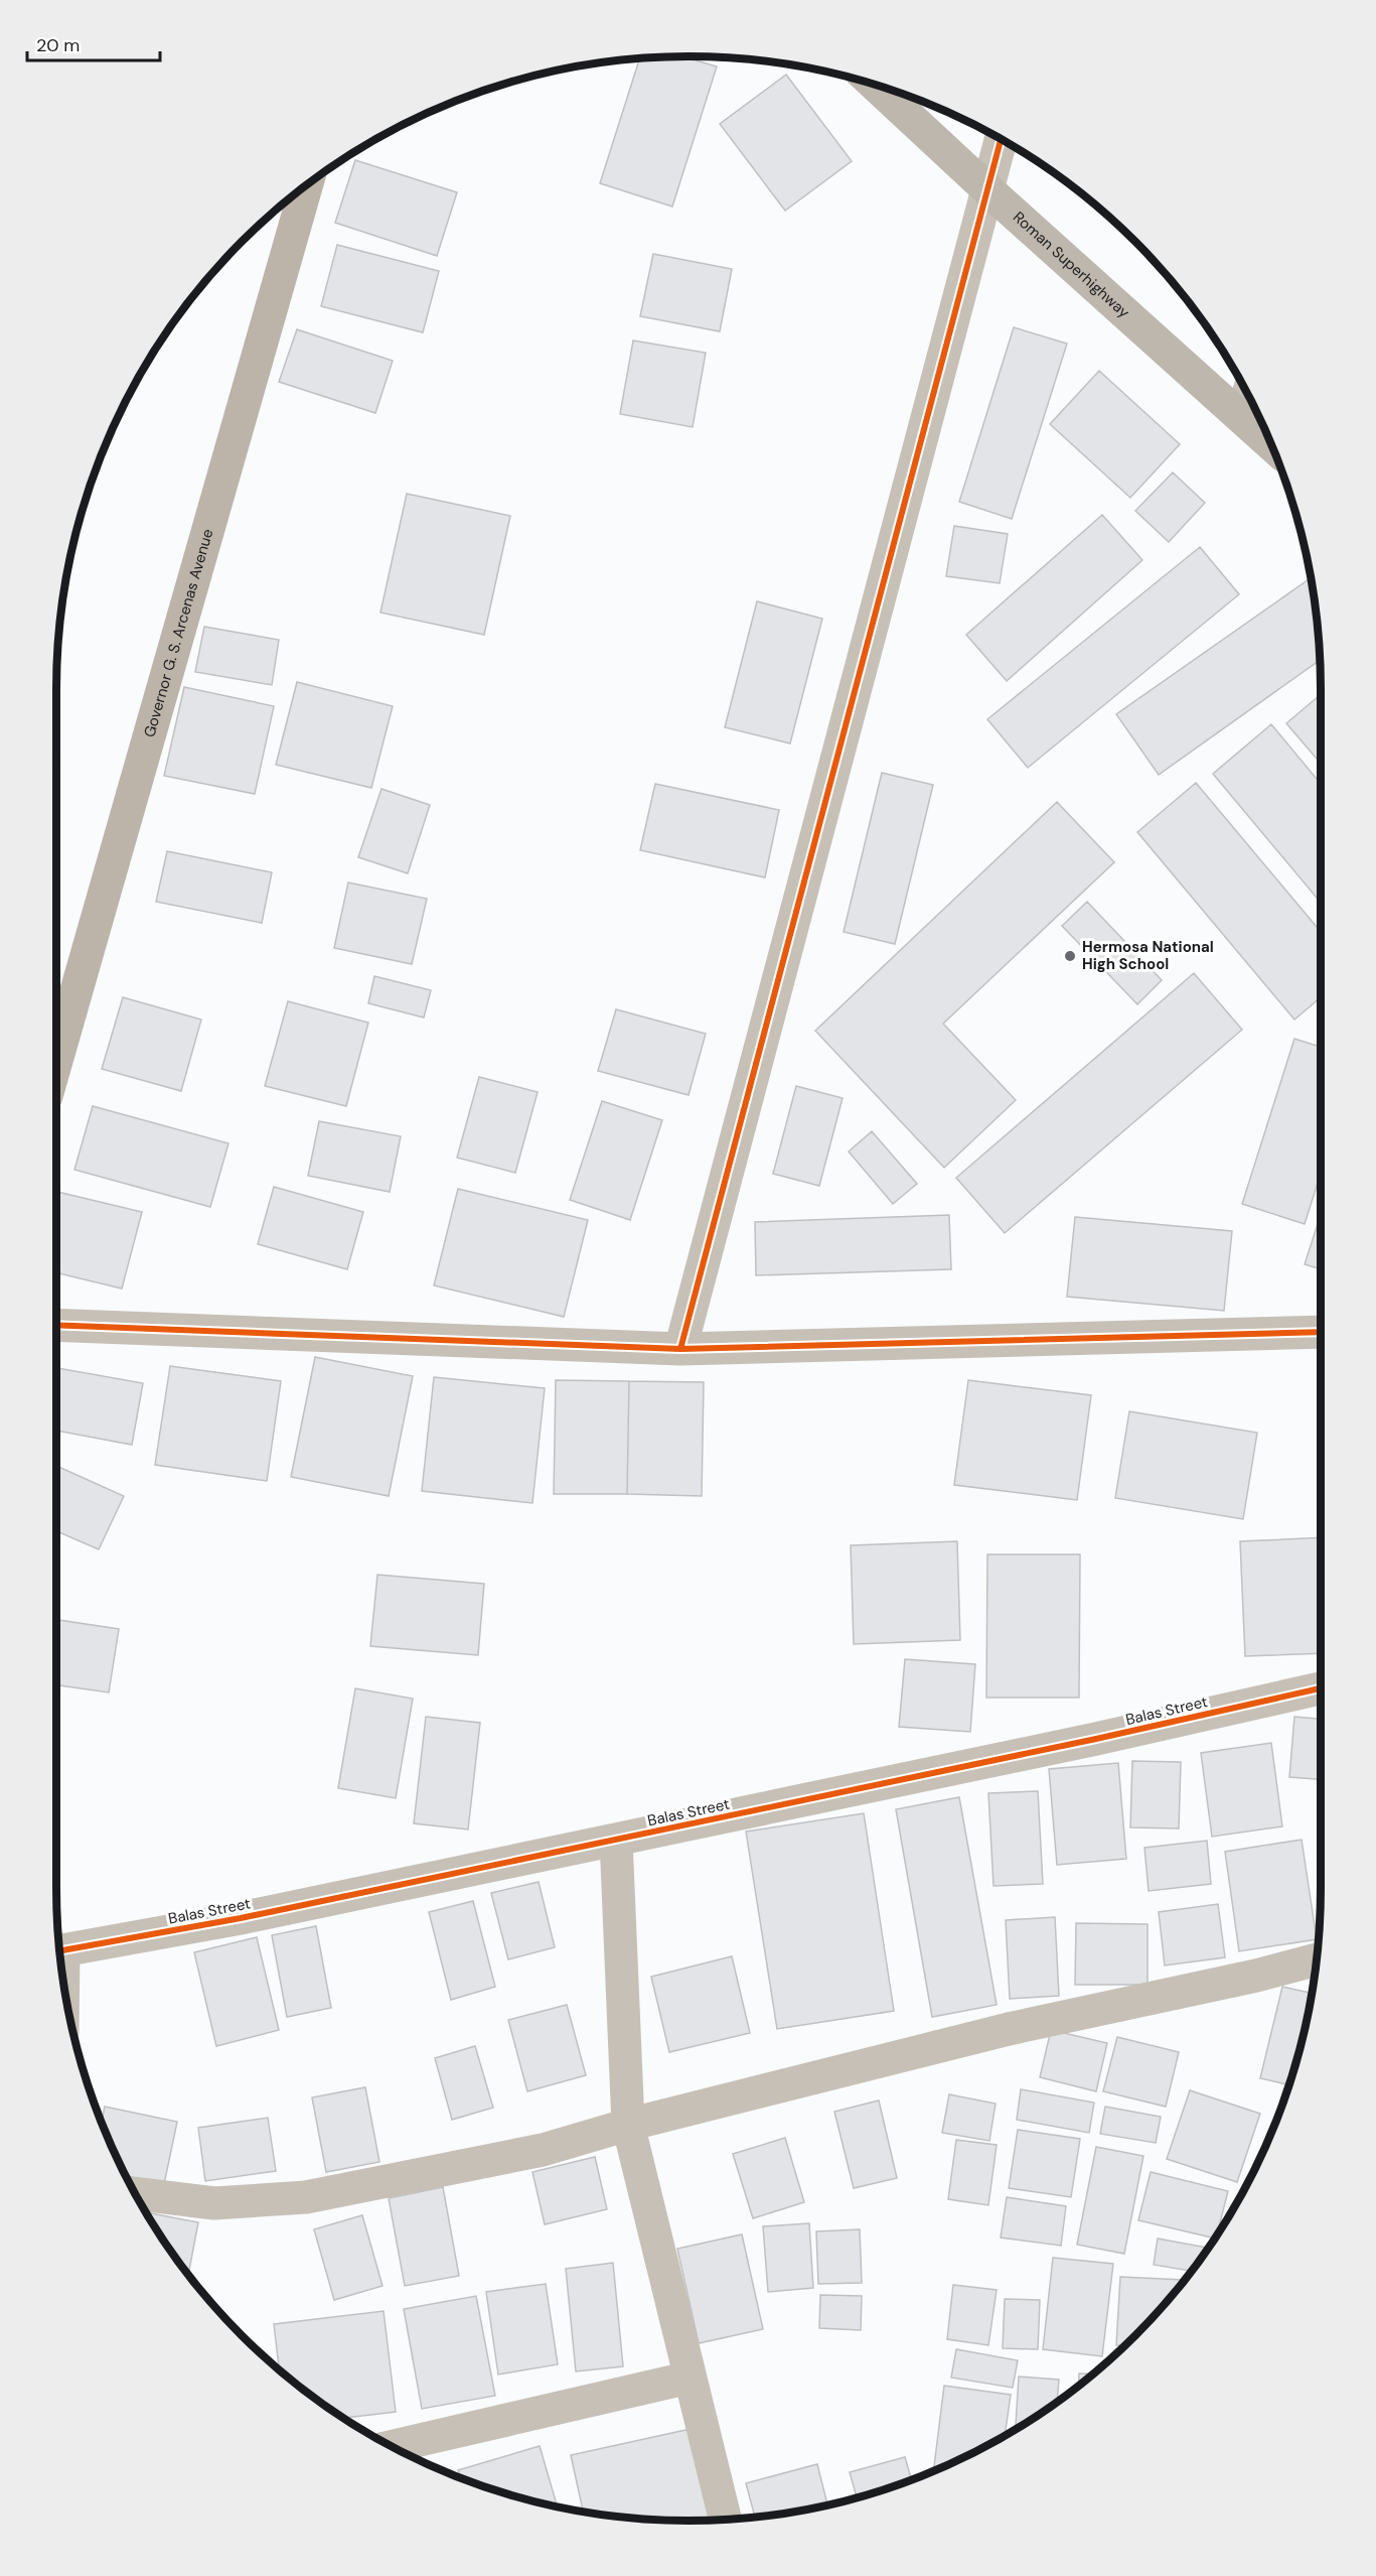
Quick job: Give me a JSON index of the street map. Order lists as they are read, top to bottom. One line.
{"streets":{"main road":["Roman Superhighway","Governor G. S. Arcenas Avenue"],"street":["Balas Street"]},"places":["Hermosa National High School"],"scale_bar":"20 m"}
